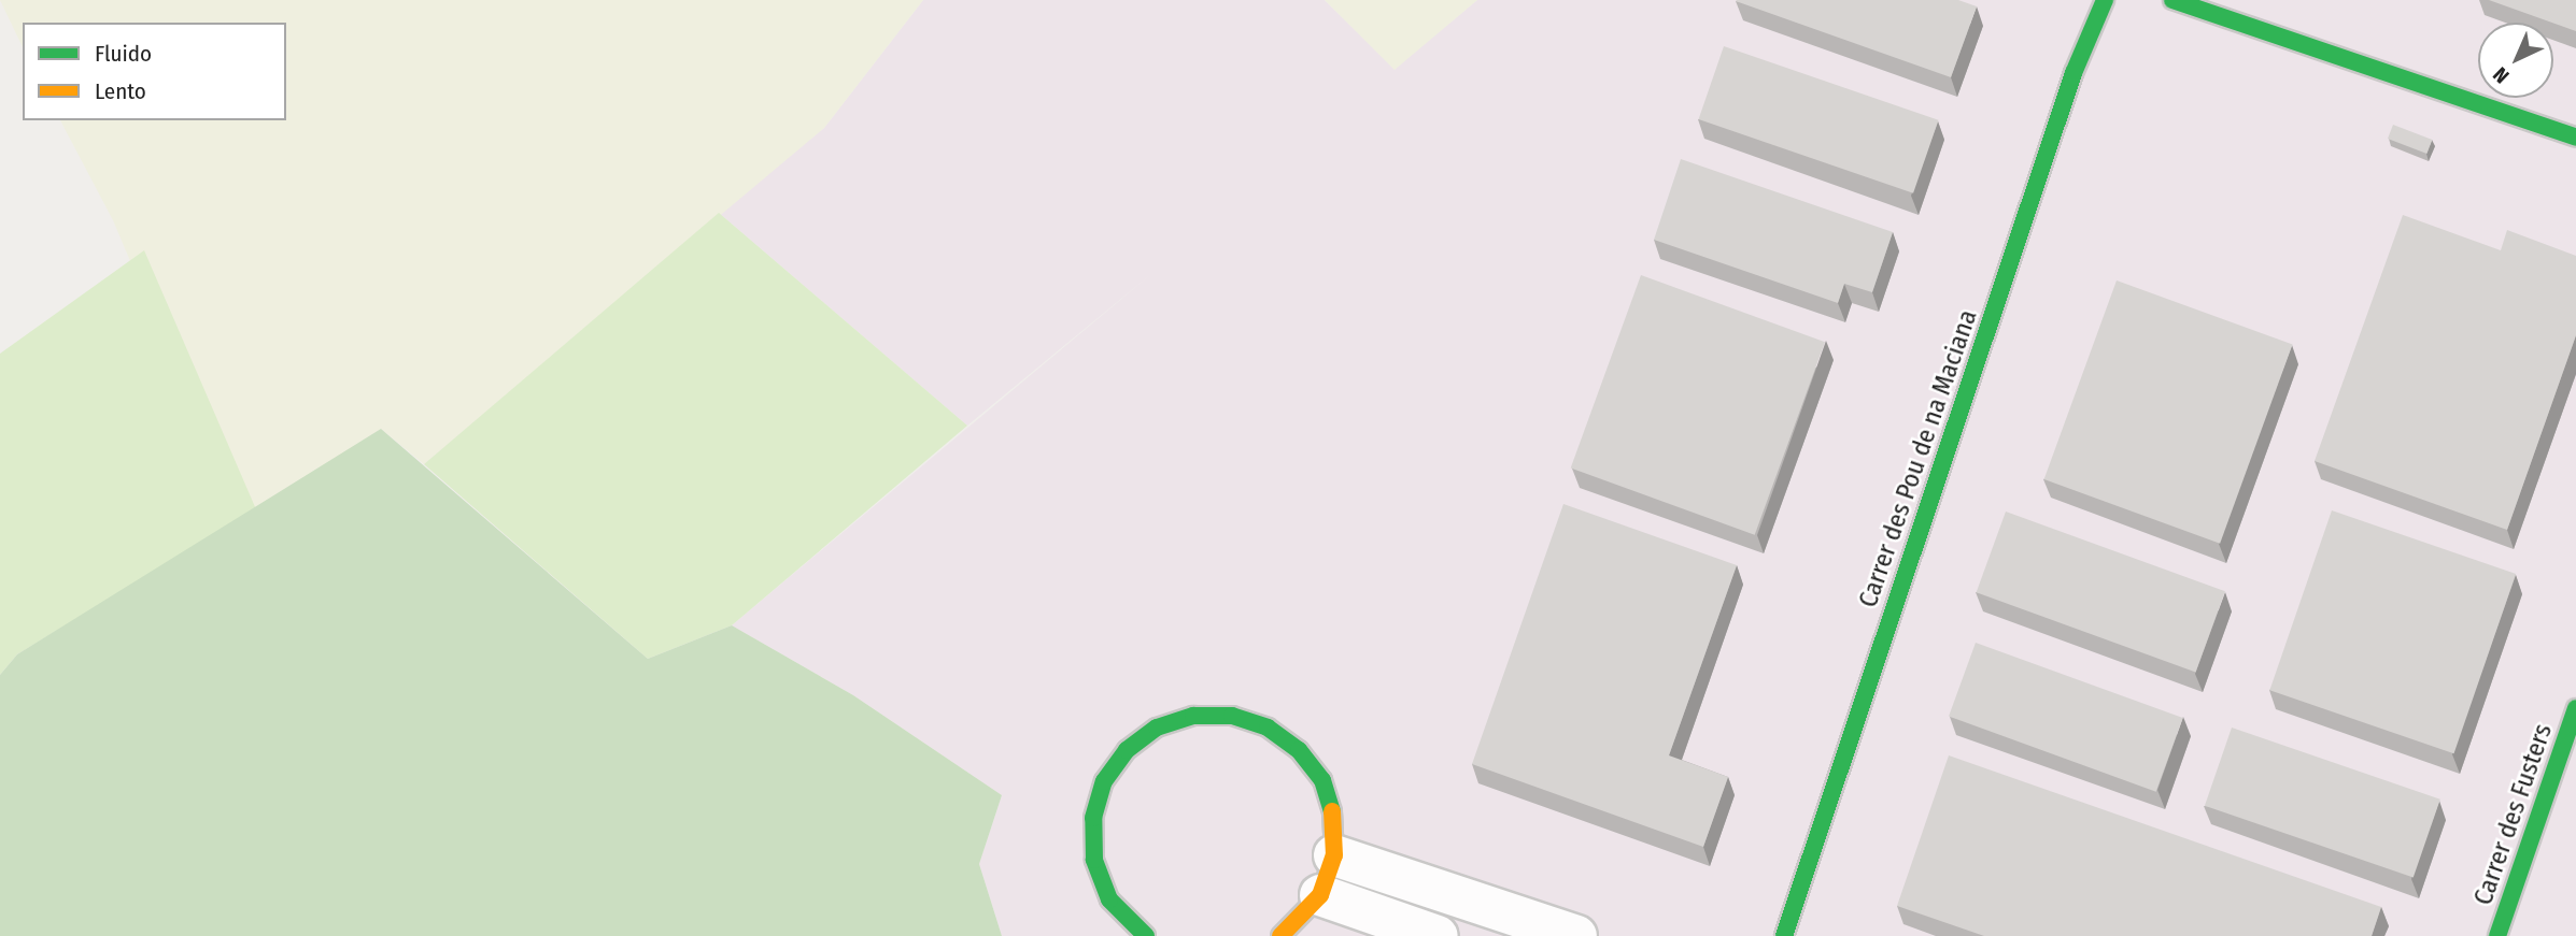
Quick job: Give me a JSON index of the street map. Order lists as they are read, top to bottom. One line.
{"streets":{"street":["Carrer des Pou de na Maciana","Carrer des Fusters"]},"legend":["Fluido","Lento"],"north":"bottom left"}
